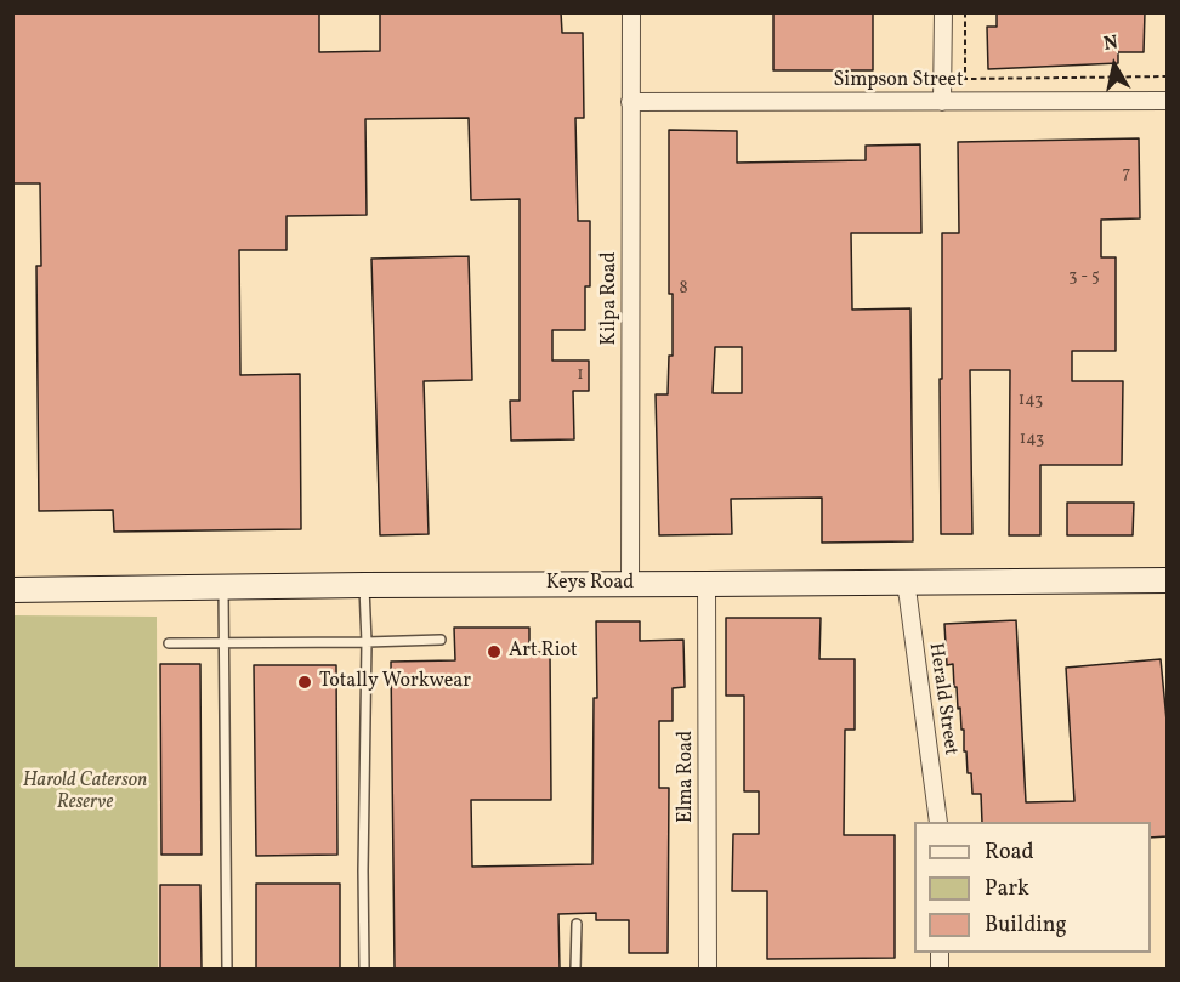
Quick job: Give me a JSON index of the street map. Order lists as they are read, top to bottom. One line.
{"streets":{"street":["Simpson Street","Kilpa Road","Keys Road","Herald Street","Elma Road"]},"crossings":[["Simpson Street","Kilpa Road"],["Kilpa Road","Keys Road"],["Keys Road","Herald Street"],["Keys Road","Elma Road"]],"parks":["Harold Caterson Reserve"],"places":["Art Riot","Totally Workwear"],"house_numbers":["7","3 - 5","8","1","143","143"],"legend":["Road","Park","Building"],"north":"top"}
